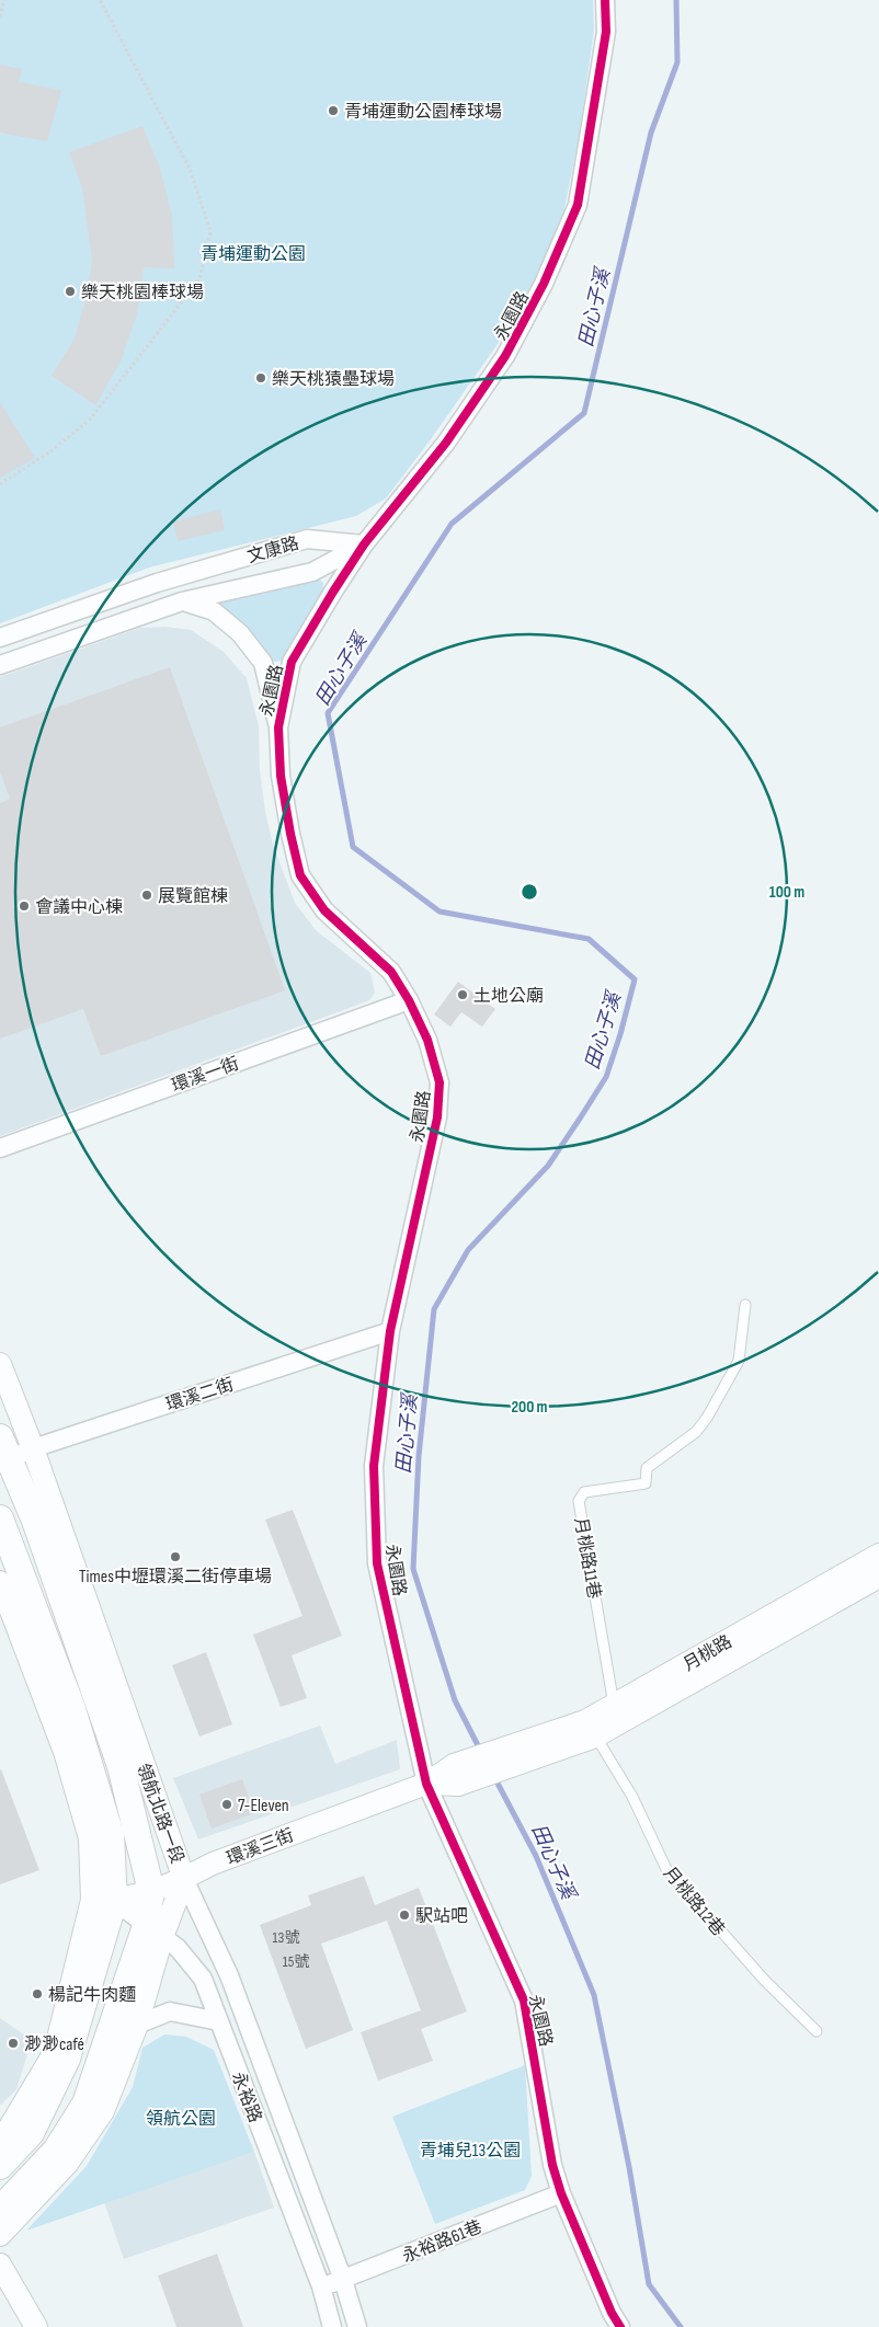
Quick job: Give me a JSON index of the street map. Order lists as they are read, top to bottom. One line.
{"streets":{"main road":["領航北路一段"],"street":["永園路","文康路","環溪一街","環溪二街","月桃路","環溪三街","永裕路","永裕路61巷"],"lane":["月桃路11巷","月桃路12巷"]},"crossings":[["永園路","文康路"],["永園路","環溪一街"],["永園路","環溪二街"],["永園路","月桃路"],["永園路","環溪三街"],["永園路","永裕路61巷"],["環溪二街","領航北路一段"],["月桃路11巷","月桃路"],["月桃路","環溪三街"],["月桃路","月桃路12巷"],["領航北路一段","環溪三街"],["領航北路一段","永裕路"],["環溪三街","永裕路"],["永裕路","永裕路61巷"]],"water":["田心子溪"],"parks":["青埔運動公園","領航公園","青埔兒13公園"],"places":["青埔運動公園棒球場","樂天桃園棒球場","樂天桃猿壘球場","展覽館棟","會議中心棟","土地公廟","Times中壢環溪二街停車場","7-Eleven","駅站吧","楊記牛肉麵","渺渺café"],"house_numbers":["13號","15號"],"rings":["100 m","200 m"]}
